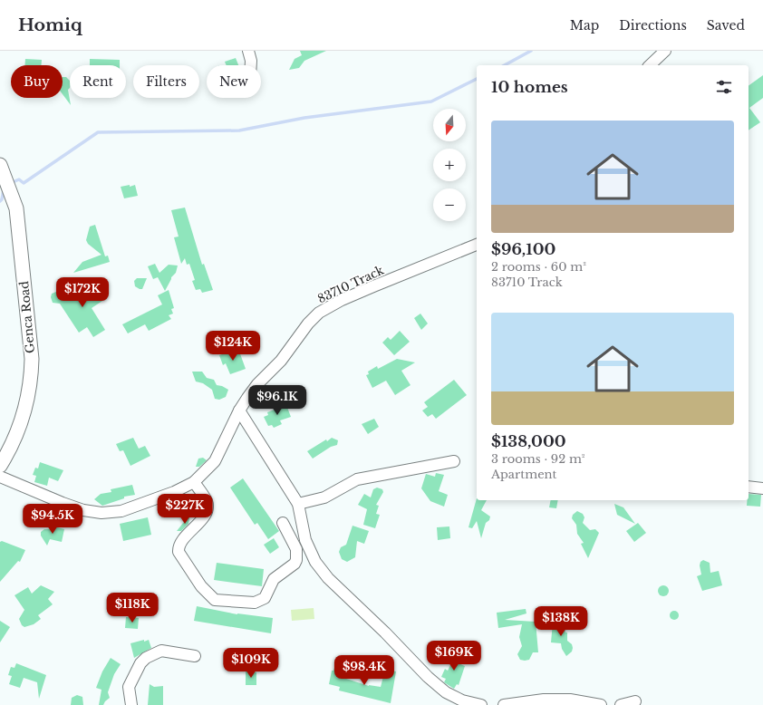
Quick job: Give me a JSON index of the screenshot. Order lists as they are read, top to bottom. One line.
{"streets":{"street":["83710 Track","Genca Road"]},"north":"bottom","page":{"header":"Homiq","nav":["Map","Directions","Saved"],"chip":["Buy","Rent","Filters","New"],"heading":"10 homes","map_buttons":["+","−"],"list":[{"name":"$96,100","note":"2 rooms · 60 m² · 83710 Track"},{"name":"$138,000","note":"3 rooms · 92 m² · Apartment"}],"price":["$172K","$124K","$96.1K","$227K","$94.5K","$118K","$138K","$169K","$109K","$98.4K"]}}
